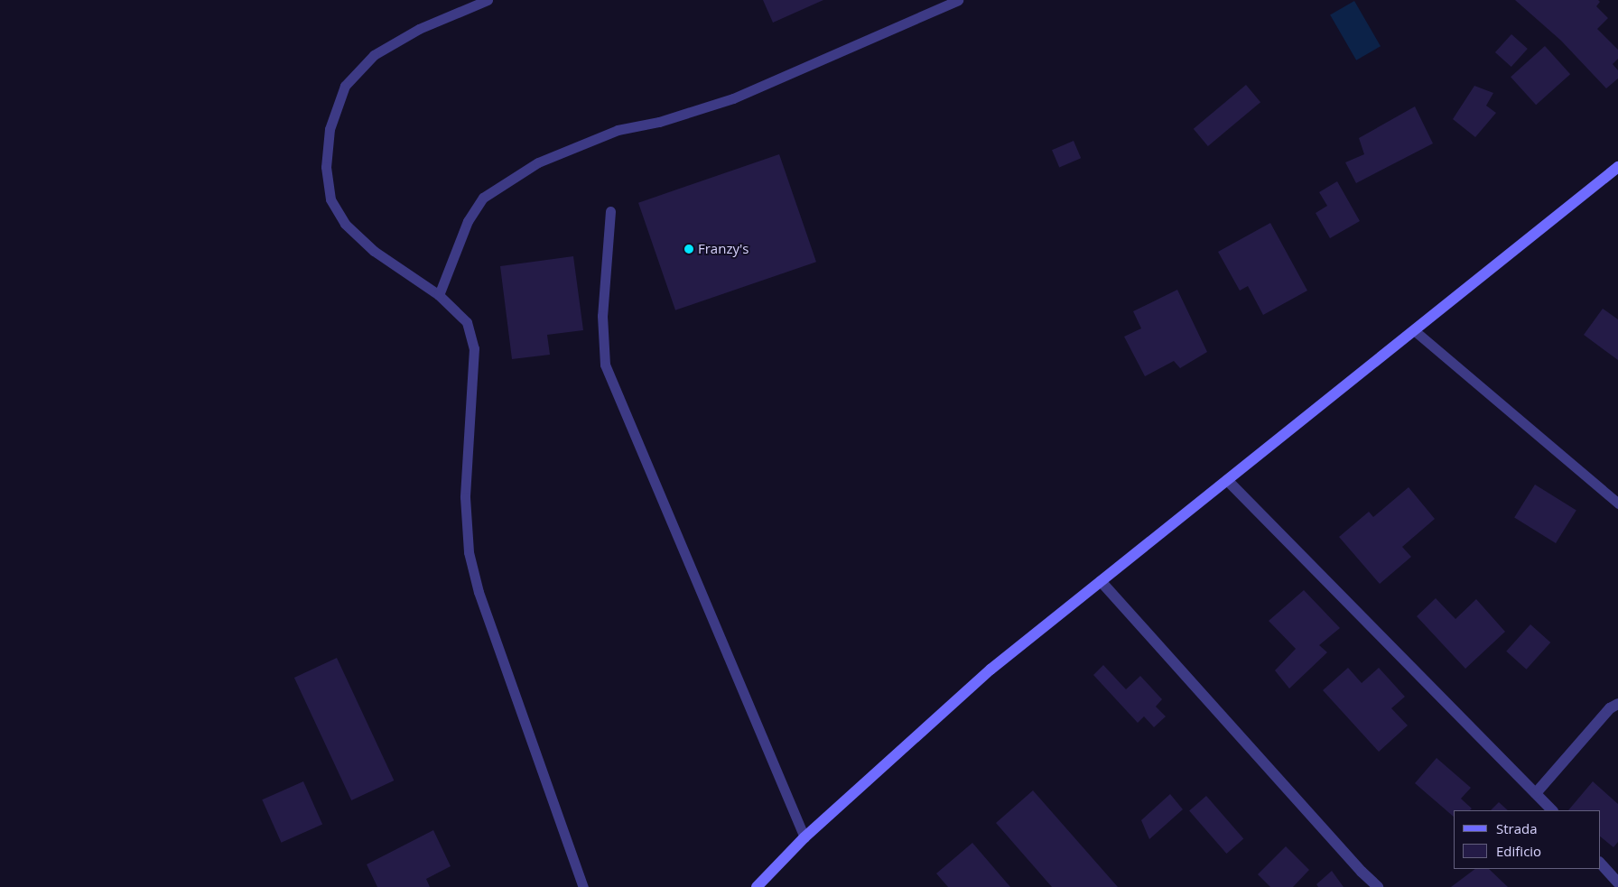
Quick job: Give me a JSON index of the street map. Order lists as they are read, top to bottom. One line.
{"places":["Franzy's"],"legend":["Strada","Edificio"]}
